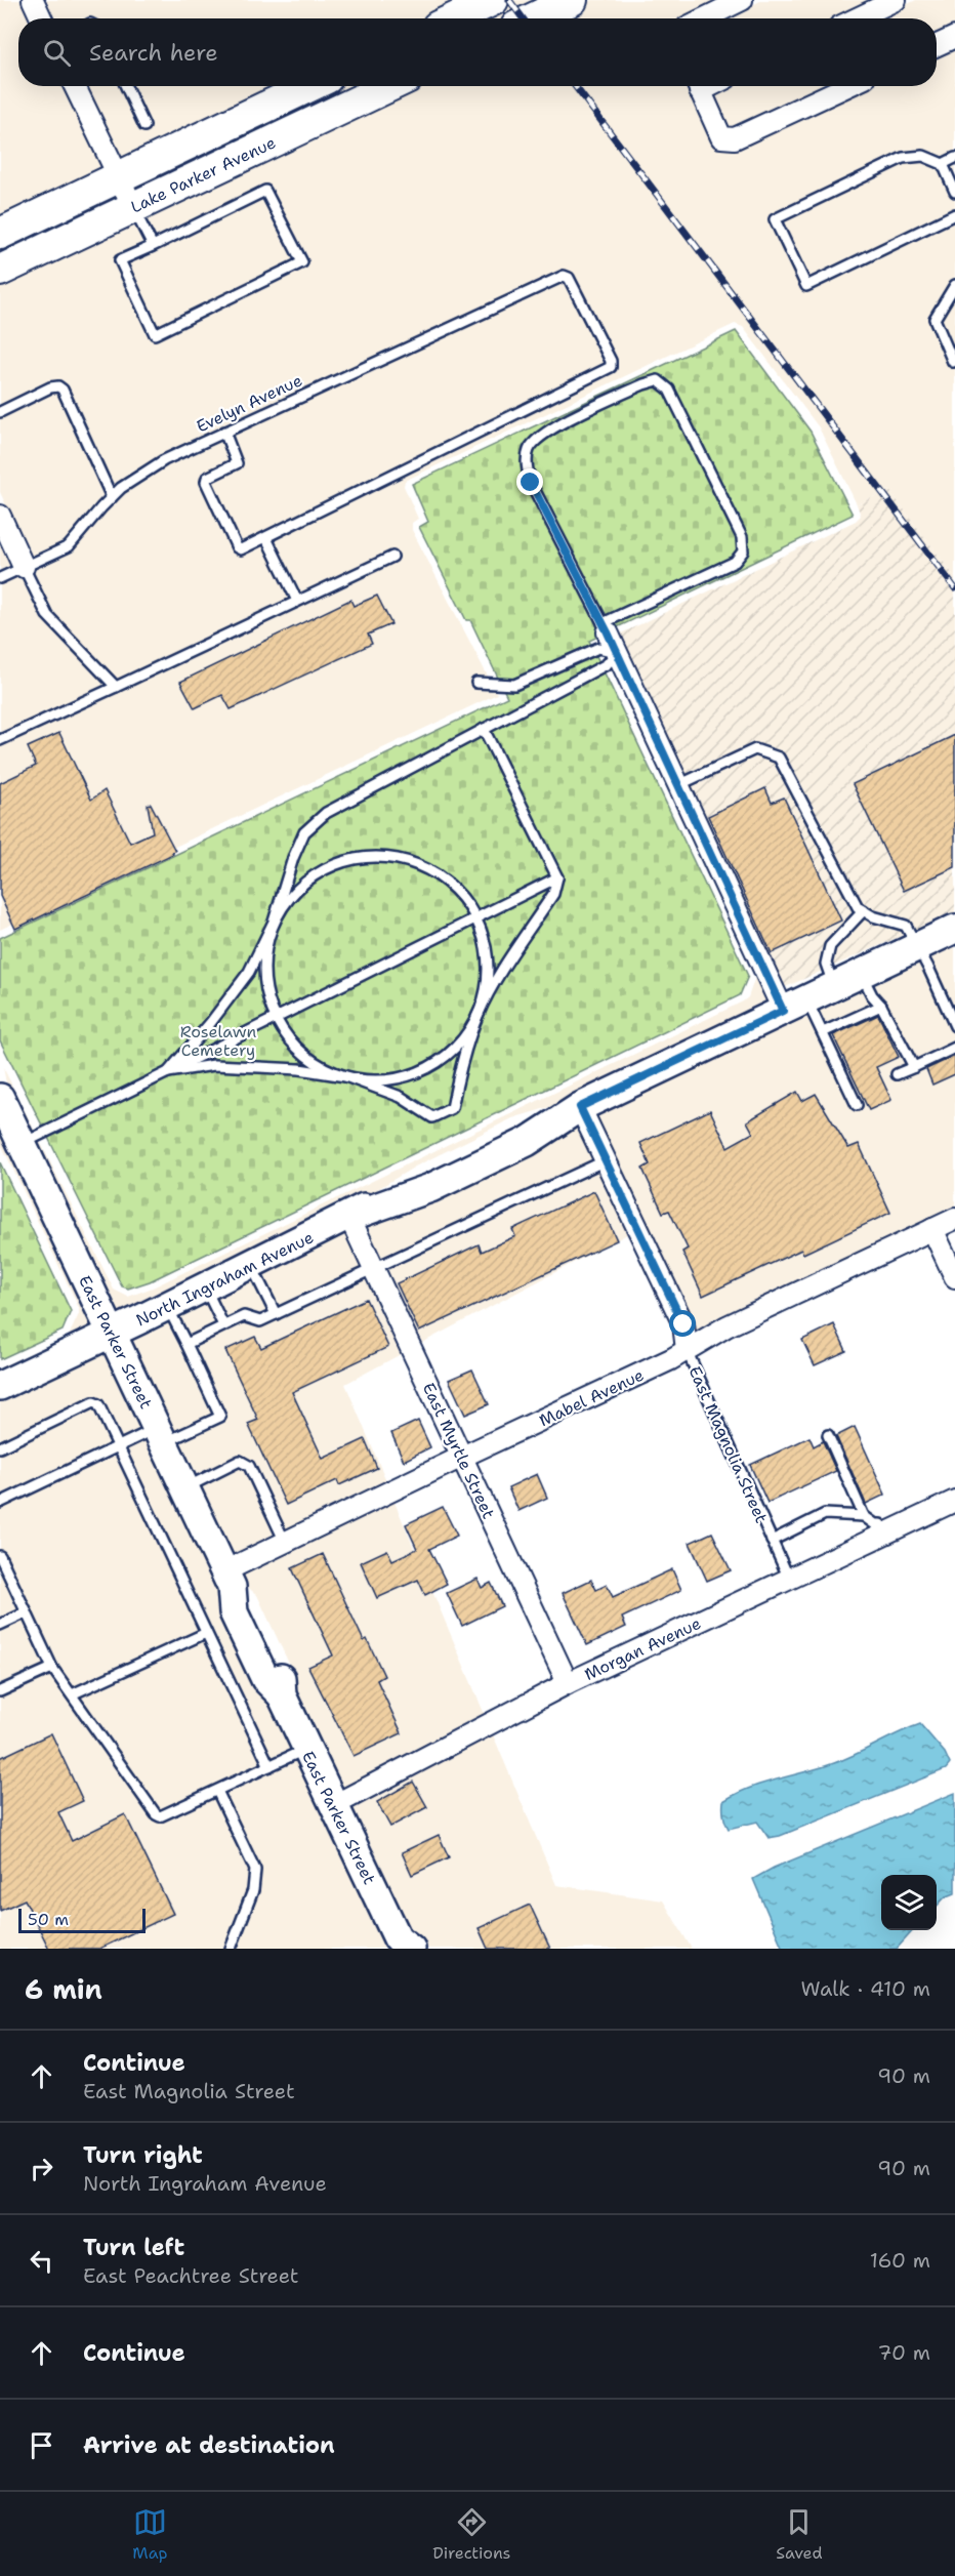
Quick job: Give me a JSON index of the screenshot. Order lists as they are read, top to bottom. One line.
{"streets":{"main road":["Lake Parker Avenue"],"street":["North Ingraham Avenue","East Parker Street","Mabel Avenue","East Magnolia Street","East Myrtle Street","Morgan Avenue"],"lane":["Evelyn Avenue"]},"crossings":[["North Ingraham Avenue","East Parker Street"],["North Ingraham Avenue","East Magnolia Street"],["North Ingraham Avenue","East Myrtle Street"],["East Parker Street","Mabel Avenue"],["East Parker Street","Morgan Avenue"],["Mabel Avenue","East Magnolia Street"],["Mabel Avenue","East Myrtle Street"],["East Magnolia Street","Morgan Avenue"],["East Myrtle Street","Morgan Avenue"]],"parks":["Roselawn Cemetery"],"scale_bar":"50 m","page":{"search":"Search here","scale":"50 m","heading":["6 min","Walk · 410 m"],"list":[["Continue","East Magnolia Street","90 m"],["Turn right","North Ingraham Avenue","90 m"],["Turn left","East Peachtree Street","160 m"],["Continue","70 m"],"Arrive at destination"],"nav":["Map","Directions","Saved"]}}
